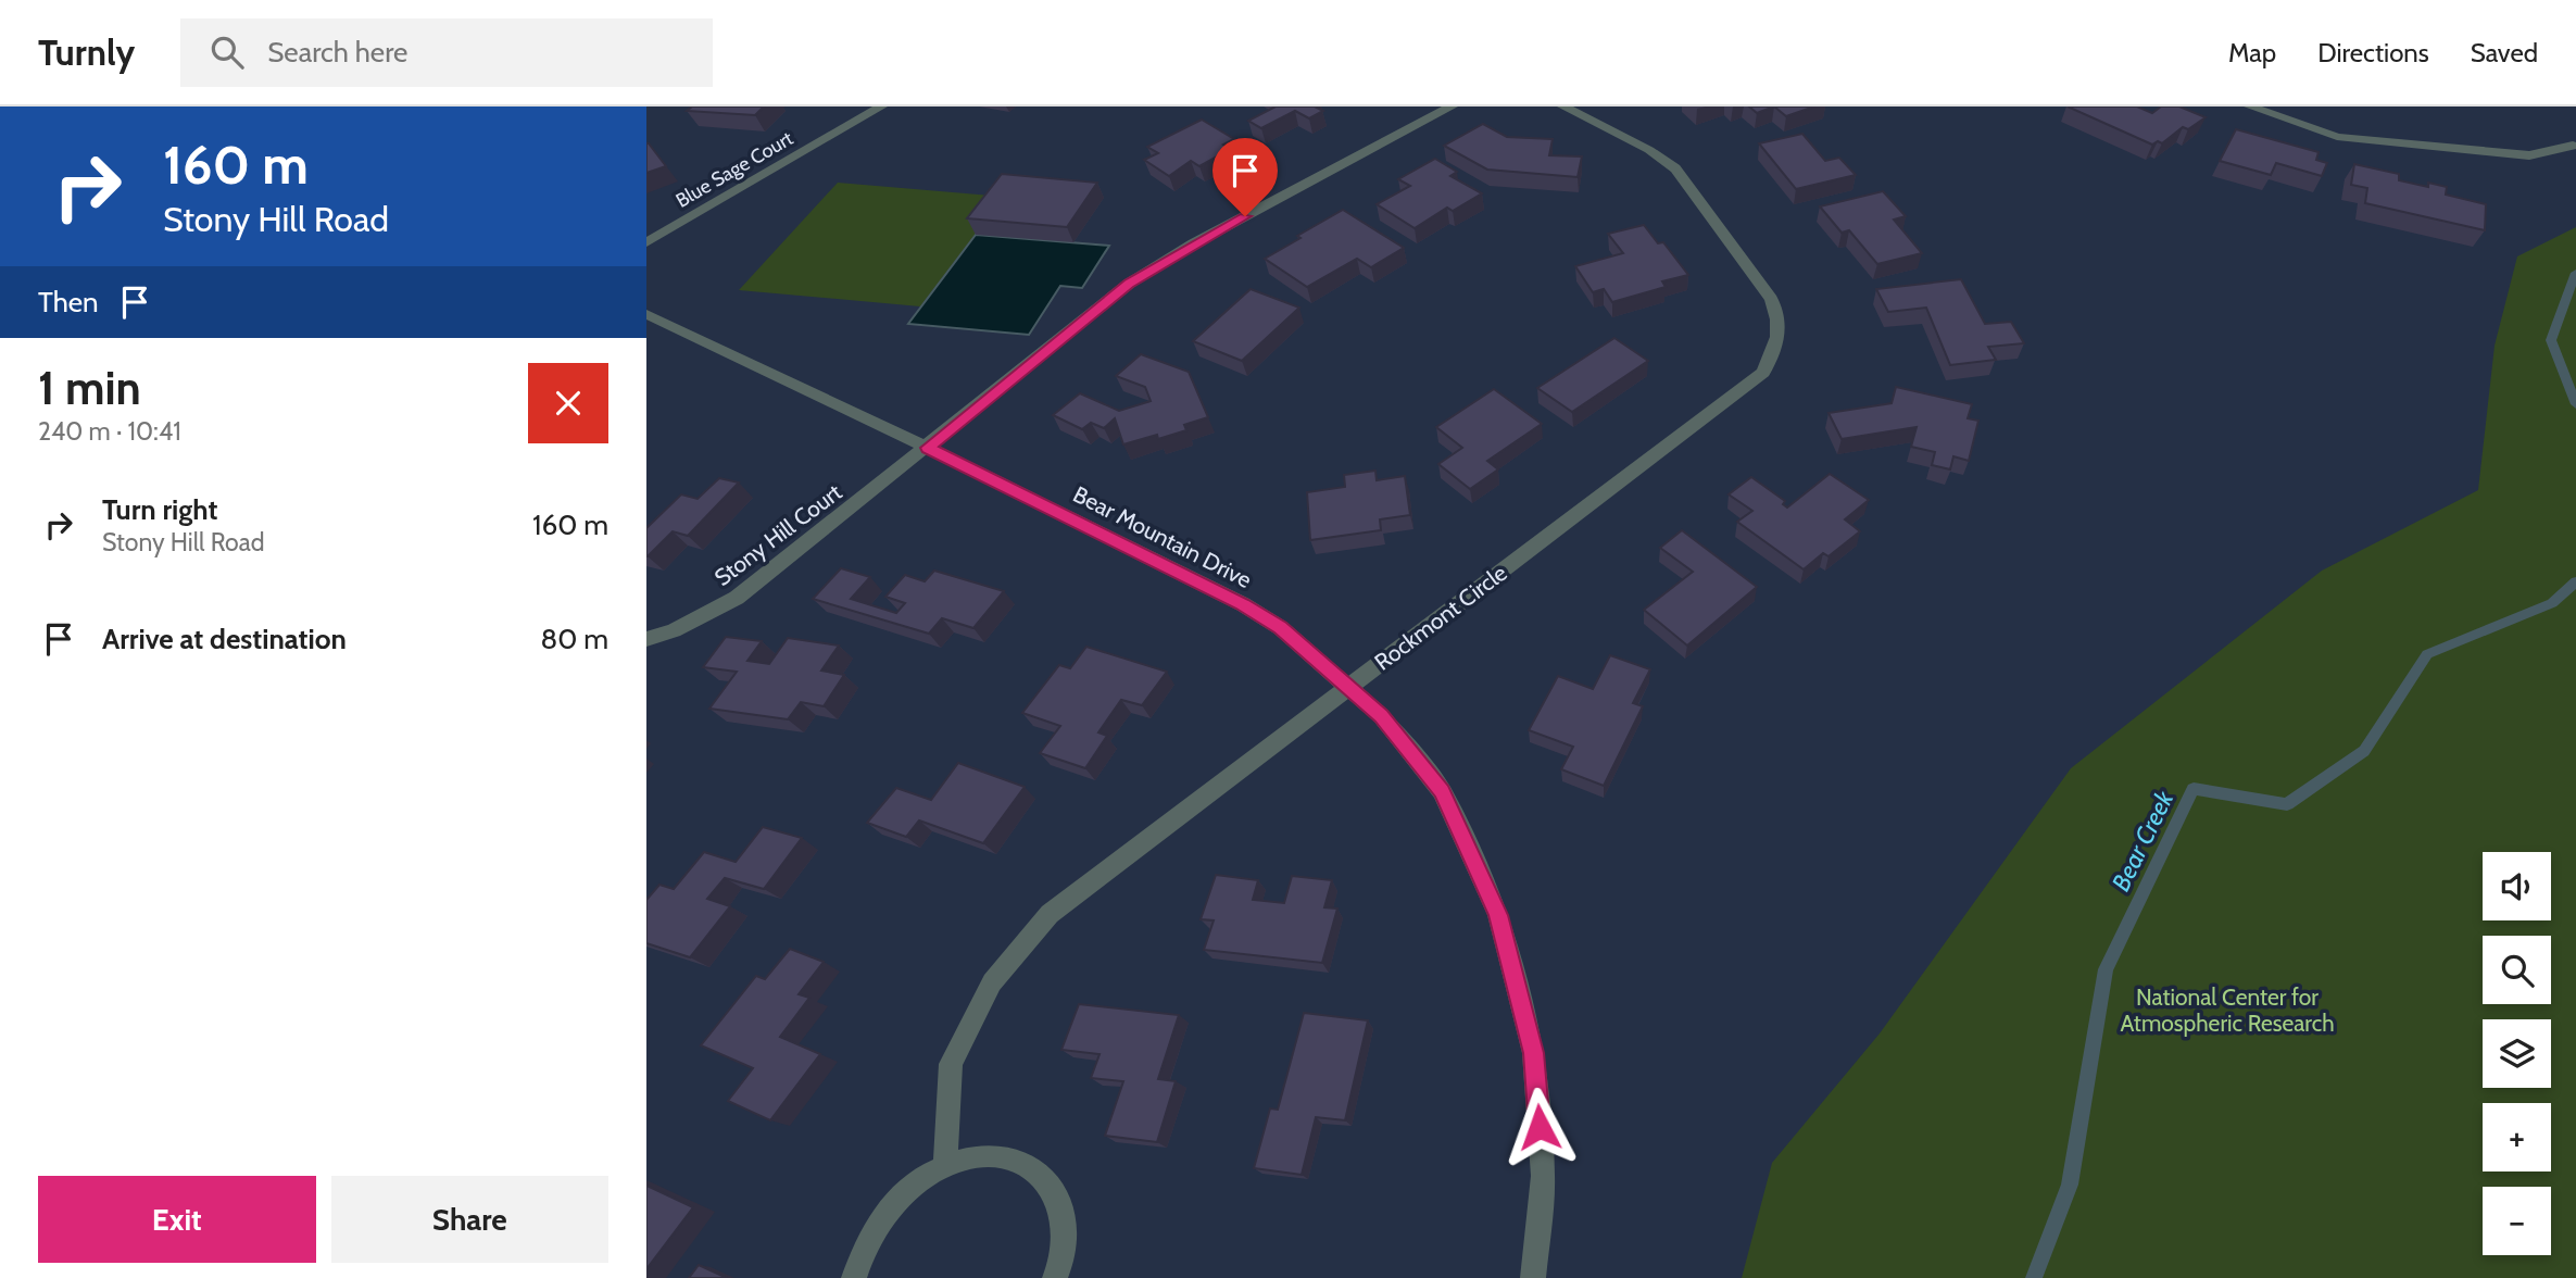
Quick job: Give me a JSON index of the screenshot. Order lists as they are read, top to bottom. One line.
{"streets":{"street":["Blue Sage Court","Stony Hill Court","Bear Mountain Drive","Rockmont Circle"]},"crossings":[["Stony Hill Court","Bear Mountain Drive"],["Bear Mountain Drive","Rockmont Circle"]],"water":["Bear Creek"],"parks":["National Center for Atmospheric Research"],"page":{"header":"Turnly","search":"Search here","nav":["Map","Directions","Saved"],"turn":["160 m","Stony Hill Road"],"then":"Then","heading":["1 min","240 m · 10:41"],"list":[{"name":"Turn right","note":"Stony Hill Road","value":"160 m"},{"name":"Arrive at destination","value":"80 m"}],"map_buttons":["+","−"],"buttons":["Exit","Share"]}}
